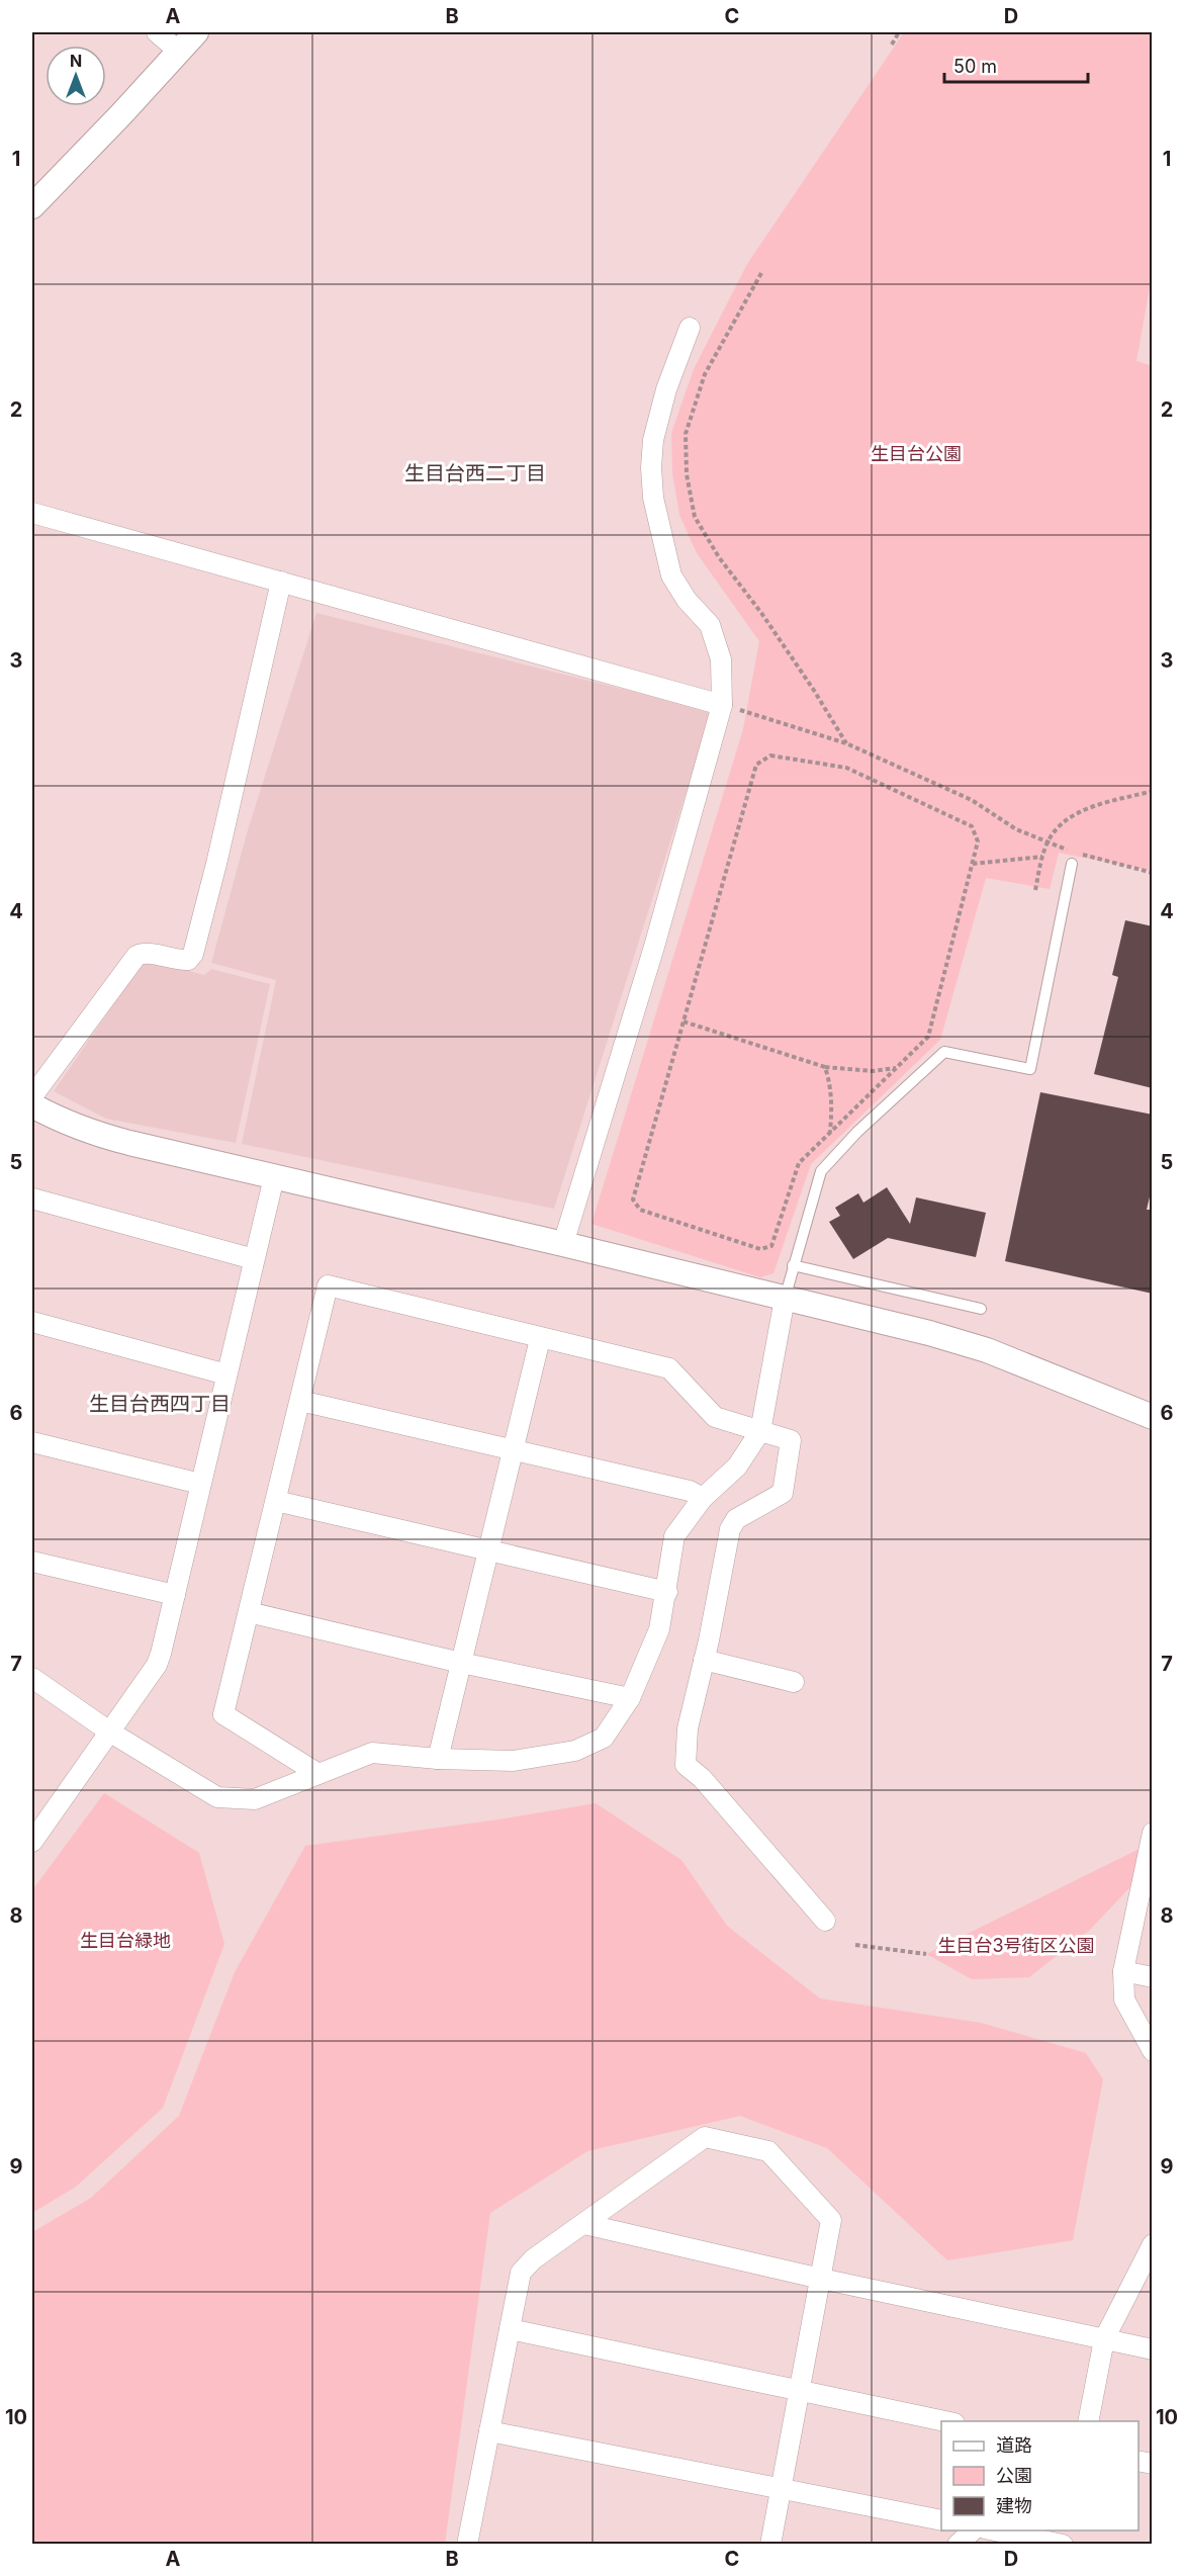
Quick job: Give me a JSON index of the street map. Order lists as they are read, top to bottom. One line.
{"districts":["生目台西二丁目","生目台西四丁目"],"parks":["生目台公園","生目台緑地","生目台3号街区公園"],"legend":["道路","公園","建物"],"scale_bar":"50 m","north":"top","grid":{"columns":["A","B","C","D"],"rows":["1","2","3","4","5","6","7","8","9","10"]}}
